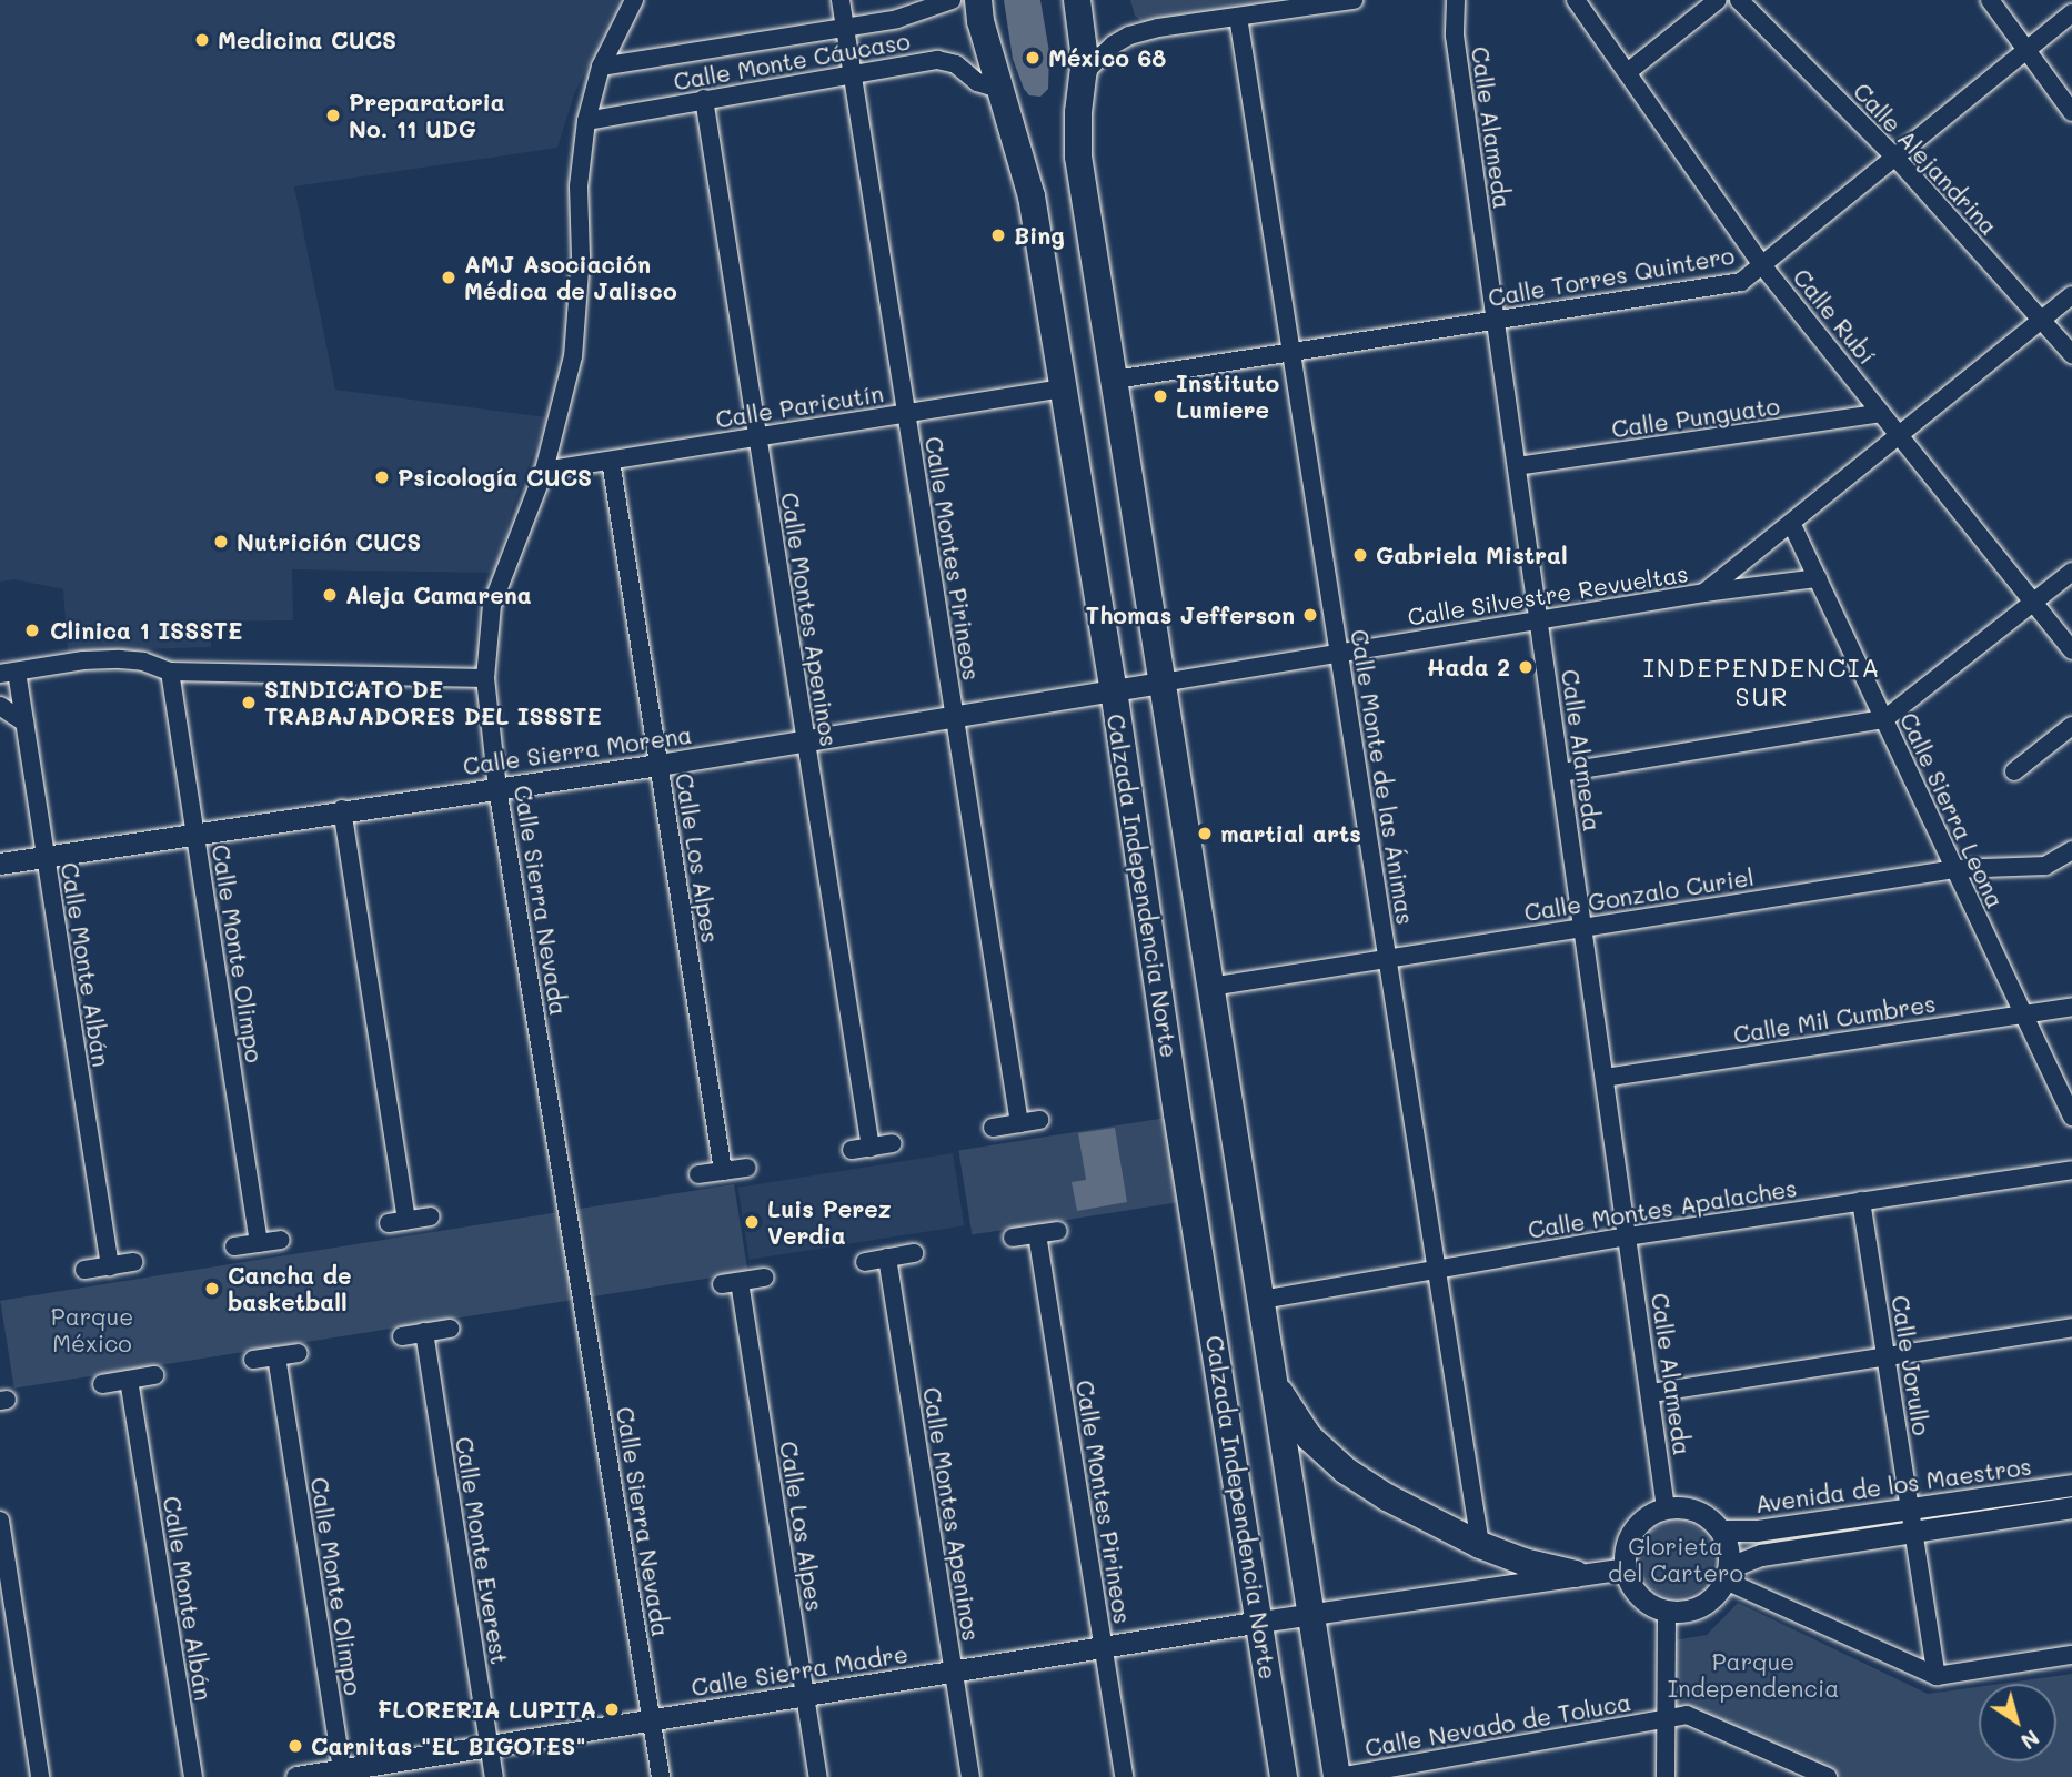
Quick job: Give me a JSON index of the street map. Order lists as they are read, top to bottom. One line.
{"streets":{"main road":["Calzada Independencia Norte"],"street":["Calle Monte Cáucaso","Calle Alameda","Calle Alejandrina","Calle Torres Quintero","Calle Rubí","Calle Paricutín","Calle Punguato","Calle Montes Pirineos","Calle Silvestre Revueltas","Calle Montes Apeninos","Calle Sierra Morena","Calle Monte de las Ánimas","Calle Sierra Leona","Calle Los Alpes","Calle Gonzalo Curiel","Calle Sierra Nevada","Calle Monte Olimpo","Calle Monte Albán","Calle Mil Cumbres","Calle Montes Apalaches","Calle Jorullo","Avenida de los Maestros","Calle Monte Everest","Calle Sierra Madre","Calle Nevado de Toluca"]},"crossings":[["Calle Monte Cáucaso","Calle Montes Pirineos"],["Calle Monte Cáucaso","Calle Montes Apeninos"],["Calle Monte Cáucaso","Calzada Independencia Norte"],["Calle Monte Cáucaso","Calle Sierra Nevada"],["Calle Alameda","Calle Torres Quintero"],["Calle Alameda","Calle Punguato"],["Calle Alameda","Calle Silvestre Revueltas"],["Calle Alameda","Calle Gonzalo Curiel"],["Calle Alameda","Calle Mil Cumbres"],["Calle Alameda","Calle Montes Apalaches"],["Calle Alameda","Avenida de los Maestros"],["Calle Alejandrina","Calle Torres Quintero"],["Calle Alejandrina","Calle Silvestre Revueltas"],["Calle Torres Quintero","Calle Rubí"],["Calle Torres Quintero","Calle Monte de las Ánimas"],["Calle Rubí","Calle Punguato"],["Calle Rubí","Calle Silvestre Revueltas"],["Calle Paricutín","Calle Montes Pirineos"],["Calle Paricutín","Calle Montes Apeninos"],["Calle Paricutín","Calle Los Alpes"],["Calle Paricutín","Calzada Independencia Norte"],["Calle Paricutín","Calle Sierra Nevada"],["Calle Montes Pirineos","Calle Sierra Morena"],["Calle Montes Pirineos","Calle Sierra Madre"],["Calle Silvestre Revueltas","Calle Sierra Morena"],["Calle Silvestre Revueltas","Calle Monte de las Ánimas"],["Calle Silvestre Revueltas","Calle Sierra Leona"],["Calle Montes Apeninos","Calle Sierra Morena"],["Calle Montes Apeninos","Calle Sierra Madre"],["Calle Sierra Morena","Calle Los Alpes"],["Calle Sierra Morena","Calzada Independencia Norte"],["Calle Sierra Morena","Calle Sierra Nevada"],["Calle Sierra Morena","Calle Monte Olimpo"],["Calle Sierra Morena","Calle Monte Albán"],["Calle Monte de las Ánimas","Calle Gonzalo Curiel"],["Calle Monte de las Ánimas","Calle Montes Apalaches"],["Calle Sierra Leona","Calle Gonzalo Curiel"],["Calle Sierra Leona","Calle Mil Cumbres"],["Calle Los Alpes","Calle Sierra Madre"],["Calzada Independencia Norte","Calle Sierra Madre"],["Calle Sierra Nevada","Calle Sierra Madre"],["Calle Monte Olimpo","Calle Sierra Madre"],["Calle Montes Apalaches","Calle Jorullo"],["Calle Jorullo","Avenida de los Maestros"],["Calle Monte Everest","Calle Sierra Madre"]],"districts":["INDEPENDENCIA SUR"],"parks":["Parque México","Glorieta del Cartero","Parque Independencia"],"places":["Medicina CUCS","México 68","Preparatoria No. 11 UDG","Bing","AMJ Asociación Médica de Jalisco","Instituto Lumiere","Psicología CUCS","Nutrición CUCS","Gabriela Mistral","Aleja Camarena","Thomas Jefferson","Clinica 1 ISSSTE","Hada 2","SINDICATO DE TRABAJADORES DEL ISSSTE","martial arts","Luis Perez Verdia","Cancha de basketball","FLORERIA LUPITA","Carnitas \"EL BIGOTES\""],"north":"bottom right"}
